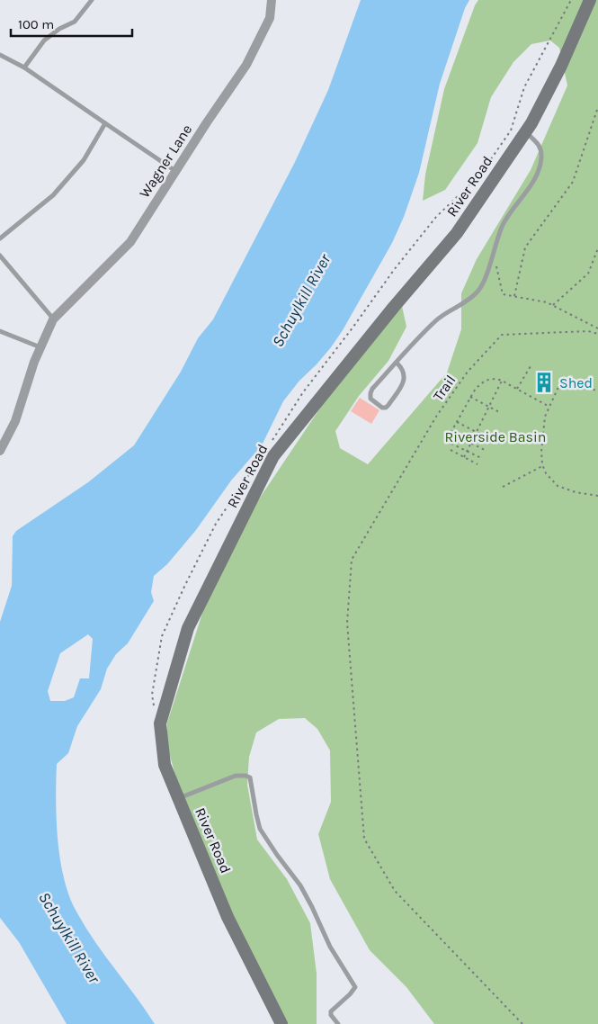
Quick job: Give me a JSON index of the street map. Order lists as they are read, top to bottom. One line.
{"streets":{"street":["Wagner Lane","River Road"],"path":["Trail"]},"water":["Schuylkill River"],"parks":["Riverside Basin"],"places":{"building":["Shed"]},"scale_bar":"100 m"}
